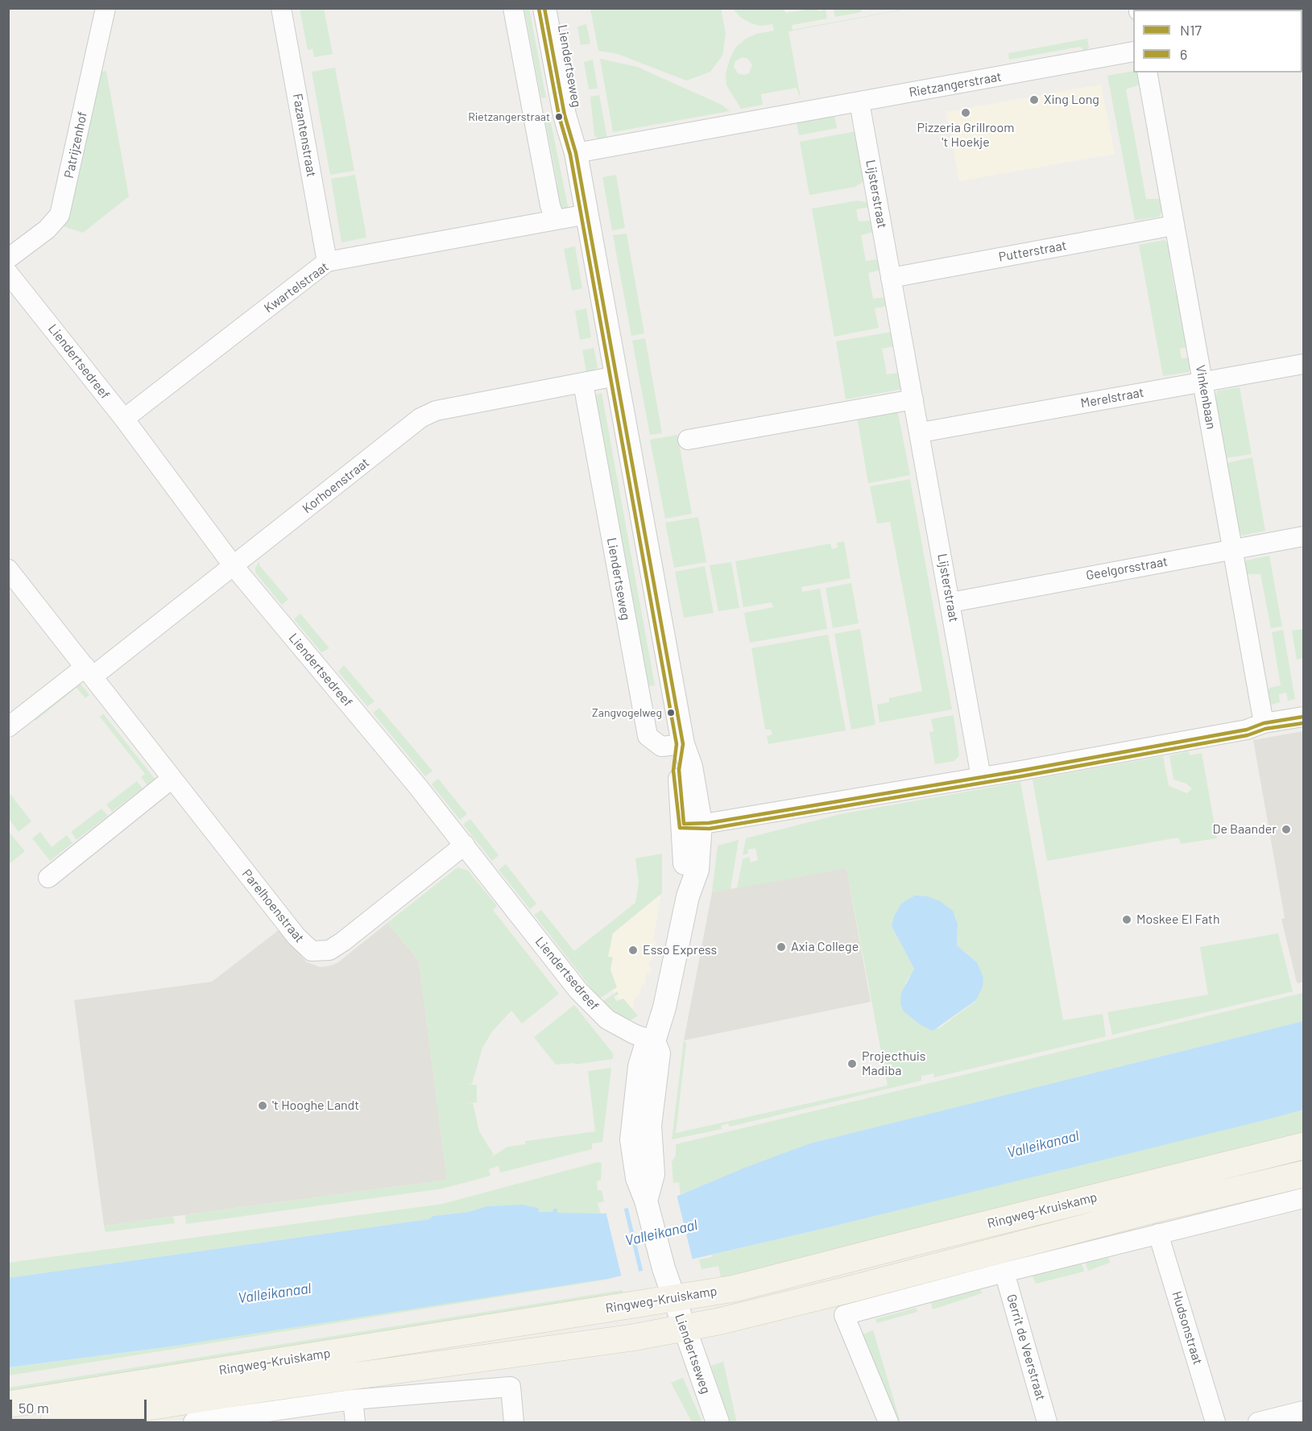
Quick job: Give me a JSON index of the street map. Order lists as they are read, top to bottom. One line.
{"streets":{"main road":["Ringweg-Kruiskamp"],"street":["Liendertseweg","Rietzangerstraat","Fazantenstraat","Patrijzenhof","Lijsterstraat","Putterstraat","Kwartelstraat","Liendertsedreef","Vinkenbaan","Merelstraat","Korhoenstraat","Geelgorsstraat","Parelhoenstraat","Hudsonstraat","Gerrit de Veerstraat"]},"crossings":[["Liendertseweg","Rietzangerstraat"],["Liendertseweg","Kwartelstraat"],["Liendertseweg","Liendertsedreef"],["Liendertseweg","Korhoenstraat"],["Liendertseweg","Ringweg-Kruiskamp"],["Rietzangerstraat","Lijsterstraat"],["Fazantenstraat","Kwartelstraat"],["Lijsterstraat","Putterstraat"],["Lijsterstraat","Merelstraat"],["Lijsterstraat","Geelgorsstraat"],["Putterstraat","Vinkenbaan"],["Kwartelstraat","Liendertsedreef"],["Liendertsedreef","Korhoenstraat"],["Liendertsedreef","Parelhoenstraat"],["Vinkenbaan","Merelstraat"],["Vinkenbaan","Geelgorsstraat"],["Korhoenstraat","Parelhoenstraat"]],"water":["Valleikanaal"],"places":["Xing Long","Pizzeria Grillroom 't Hoekje","Rietzangerstraat","Zangvogelweg","De Baander","Moskee El Fath","Axia College","Esso Express","Projecthuis Madiba","'t Hooghe Landt"],"lines":["transit line N17","transit line 6"],"legend":["N17","6"],"scale_bar":"50 m"}
